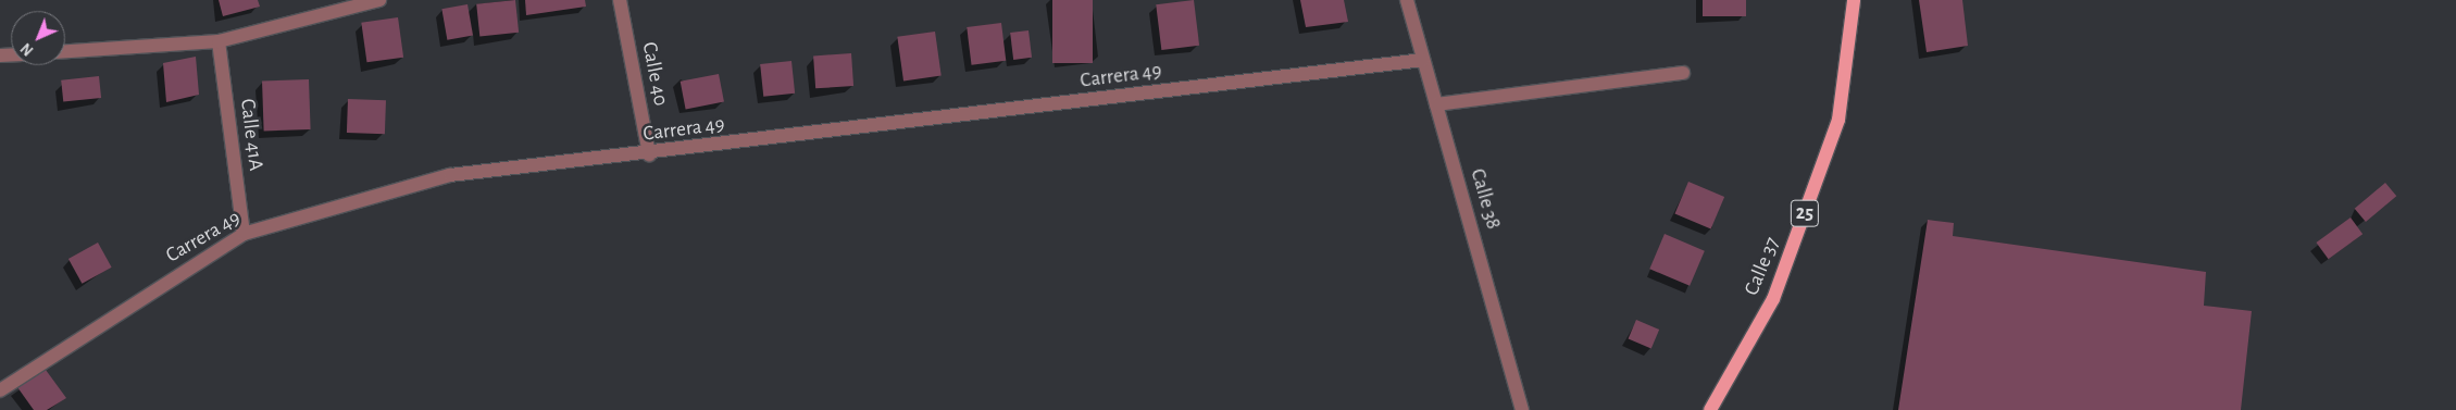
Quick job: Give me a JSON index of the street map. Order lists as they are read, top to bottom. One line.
{"streets":{"main road":["25","Calle 37"],"street":["Calle 40","Carrera 49","Calle 41A","Calle 38"]},"crossings":[["Calle 40","Carrera 49"],["Carrera 49","Calle 41A"],["Carrera 49","Calle 38"]],"north":"bottom left"}
